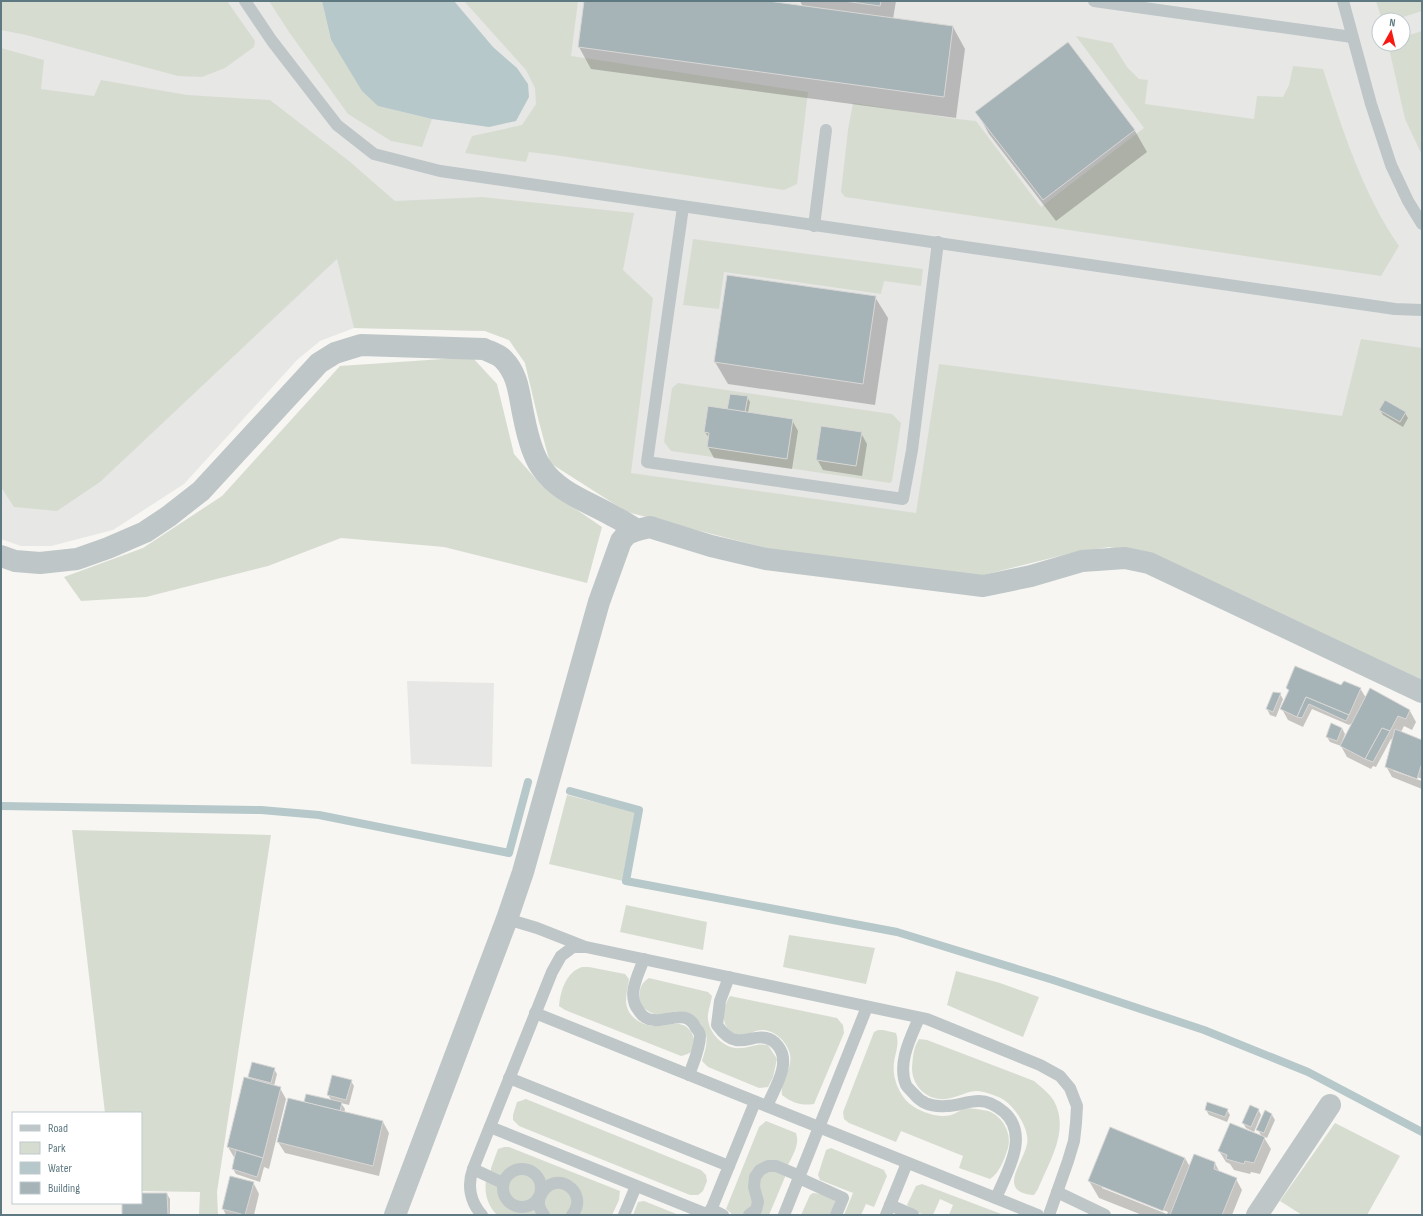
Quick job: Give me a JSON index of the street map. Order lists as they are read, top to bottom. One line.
{"legend":["Road","Park","Water","Building"],"north":"top"}
